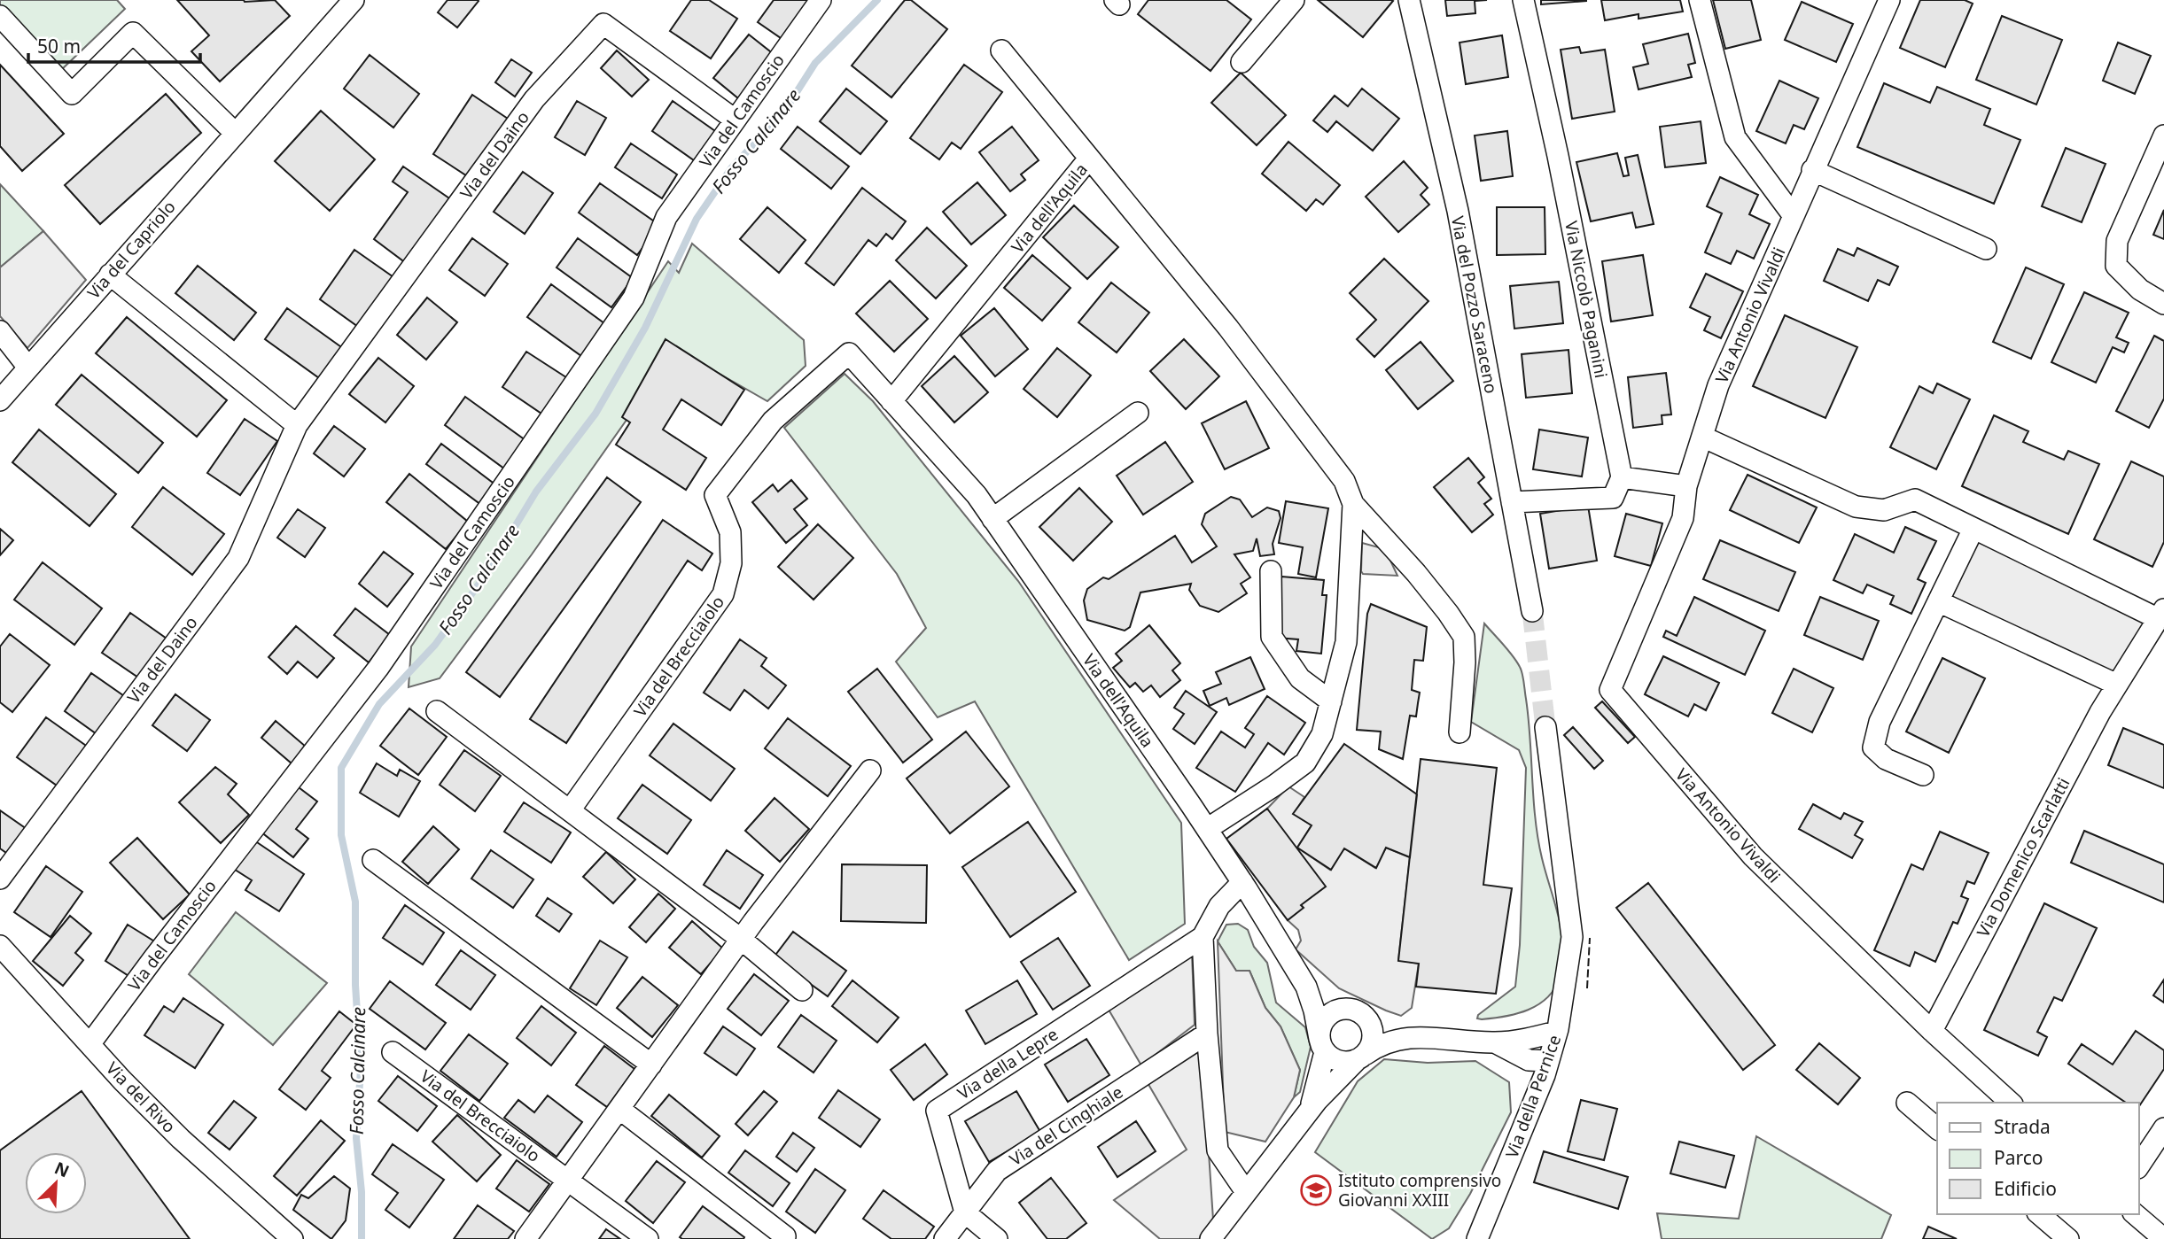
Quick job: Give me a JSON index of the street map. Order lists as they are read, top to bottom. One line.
{"streets":{"street":["Via del Camoscio","Via del Daino","Via dell'Aquila","Via del Capriolo","Via Niccolò Paganini","Via del Pozzo Saraceno","Via Antonio Vivaldi","Via del Brecciaiolo","Via Domenico Scarlatti","Via della Lepre","Via della Pernice","Via del Rivo","Via del Cinghiale"]},"crossings":[["Via del Camoscio","Via del Daino"],["Via del Camoscio","Via del Rivo"],["Via dell'Aquila","Via del Brecciaiolo"],["Via Antonio Vivaldi","Via Domenico Scarlatti"],["Via della Lepre","Via del Cinghiale"]],"water":["Fosso Calcinare"],"places":{"school or university":["Istituto comprensivo Giovanni XXIII"]},"legend":["Strada","Parco","Edificio"],"scale_bar":"50 m","north":"top right"}
